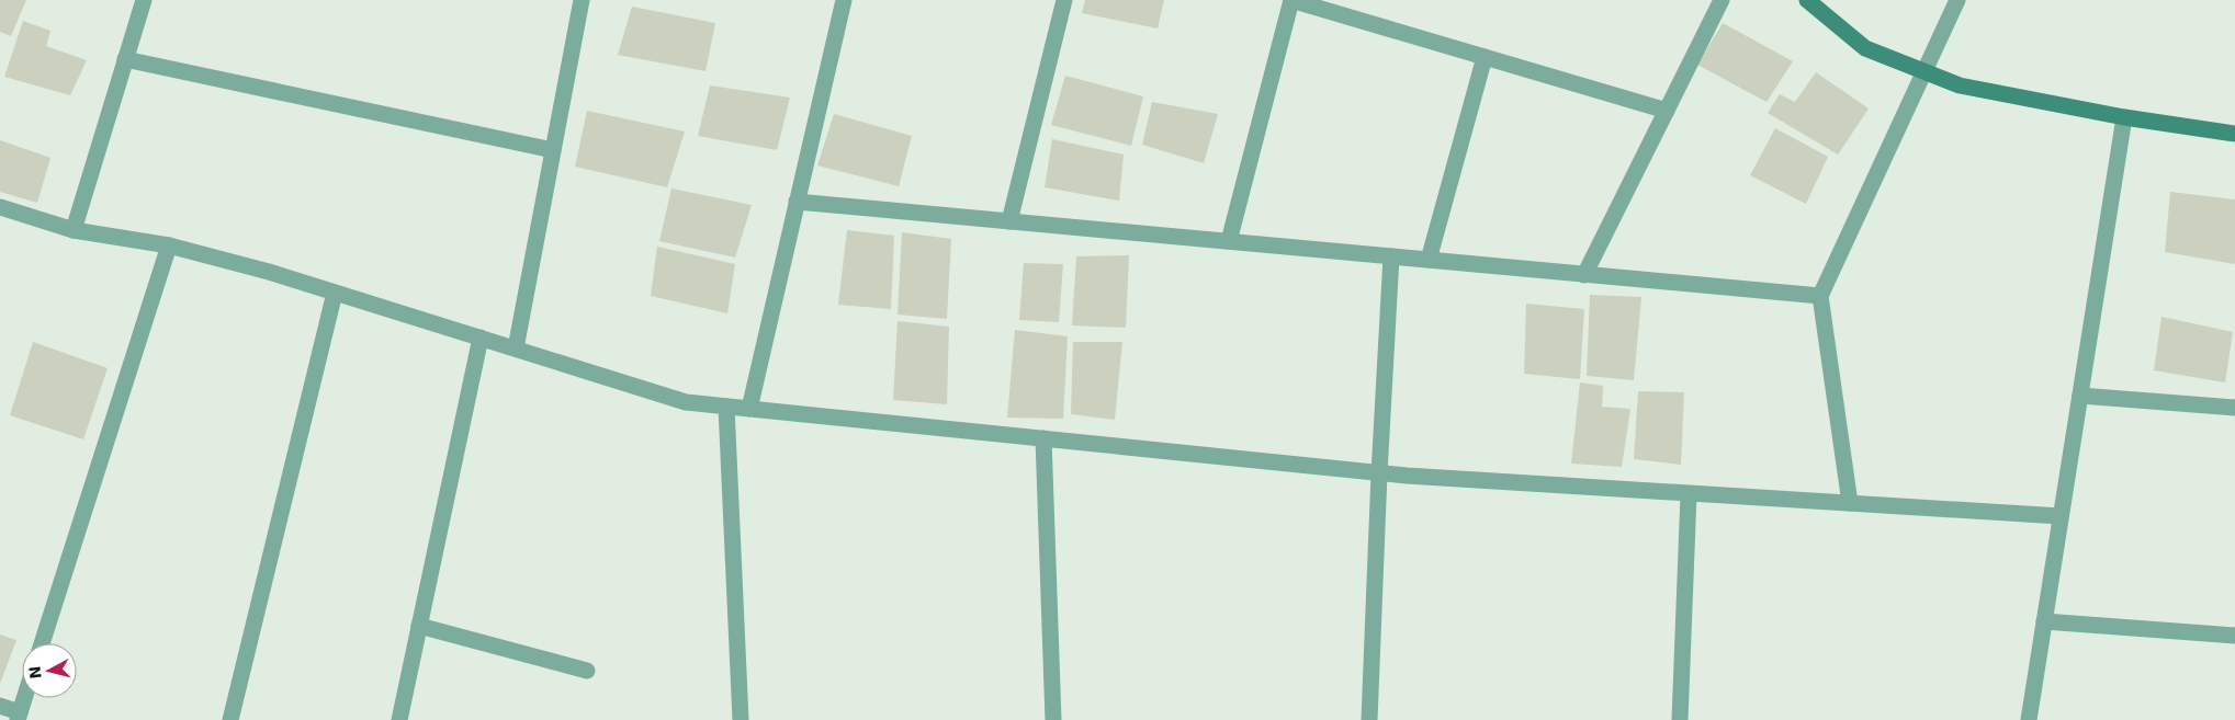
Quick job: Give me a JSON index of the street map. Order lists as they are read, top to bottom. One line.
{"north":"left"}
